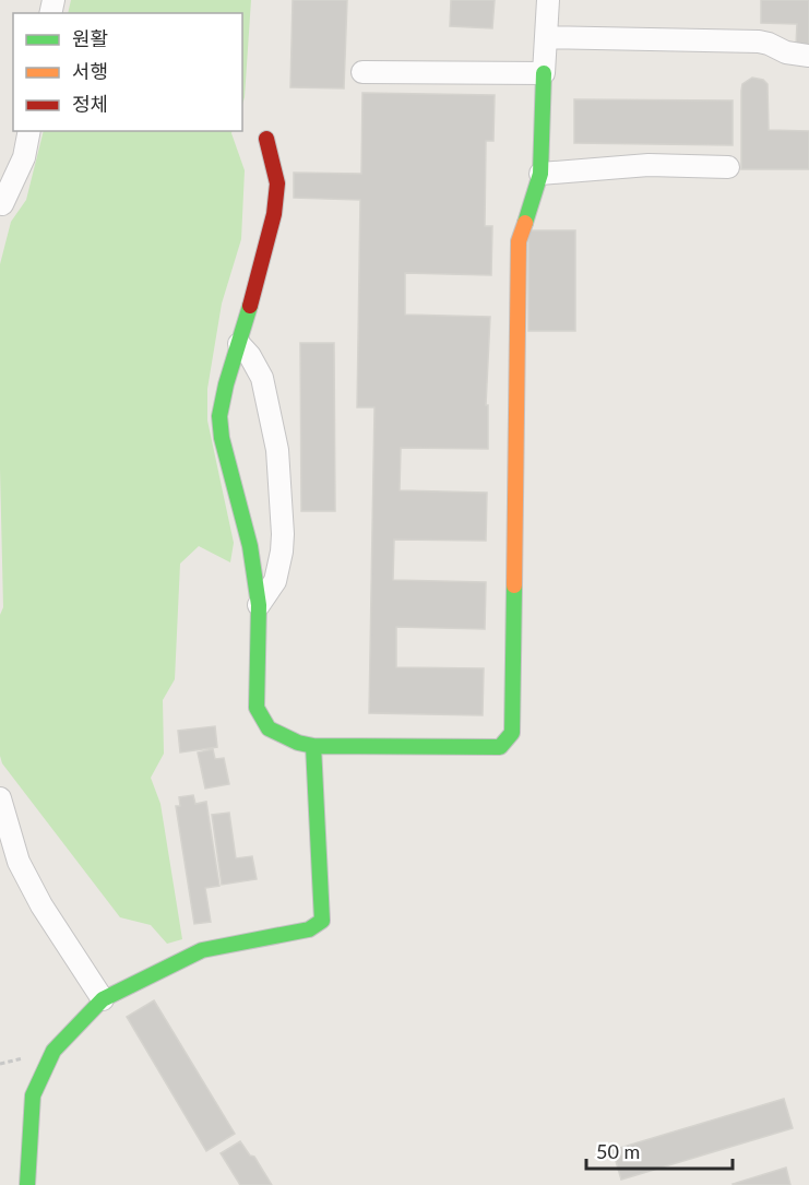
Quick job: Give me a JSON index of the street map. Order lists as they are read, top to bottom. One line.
{"legend":["원활","서행","정체"],"scale_bar":"50 m"}
